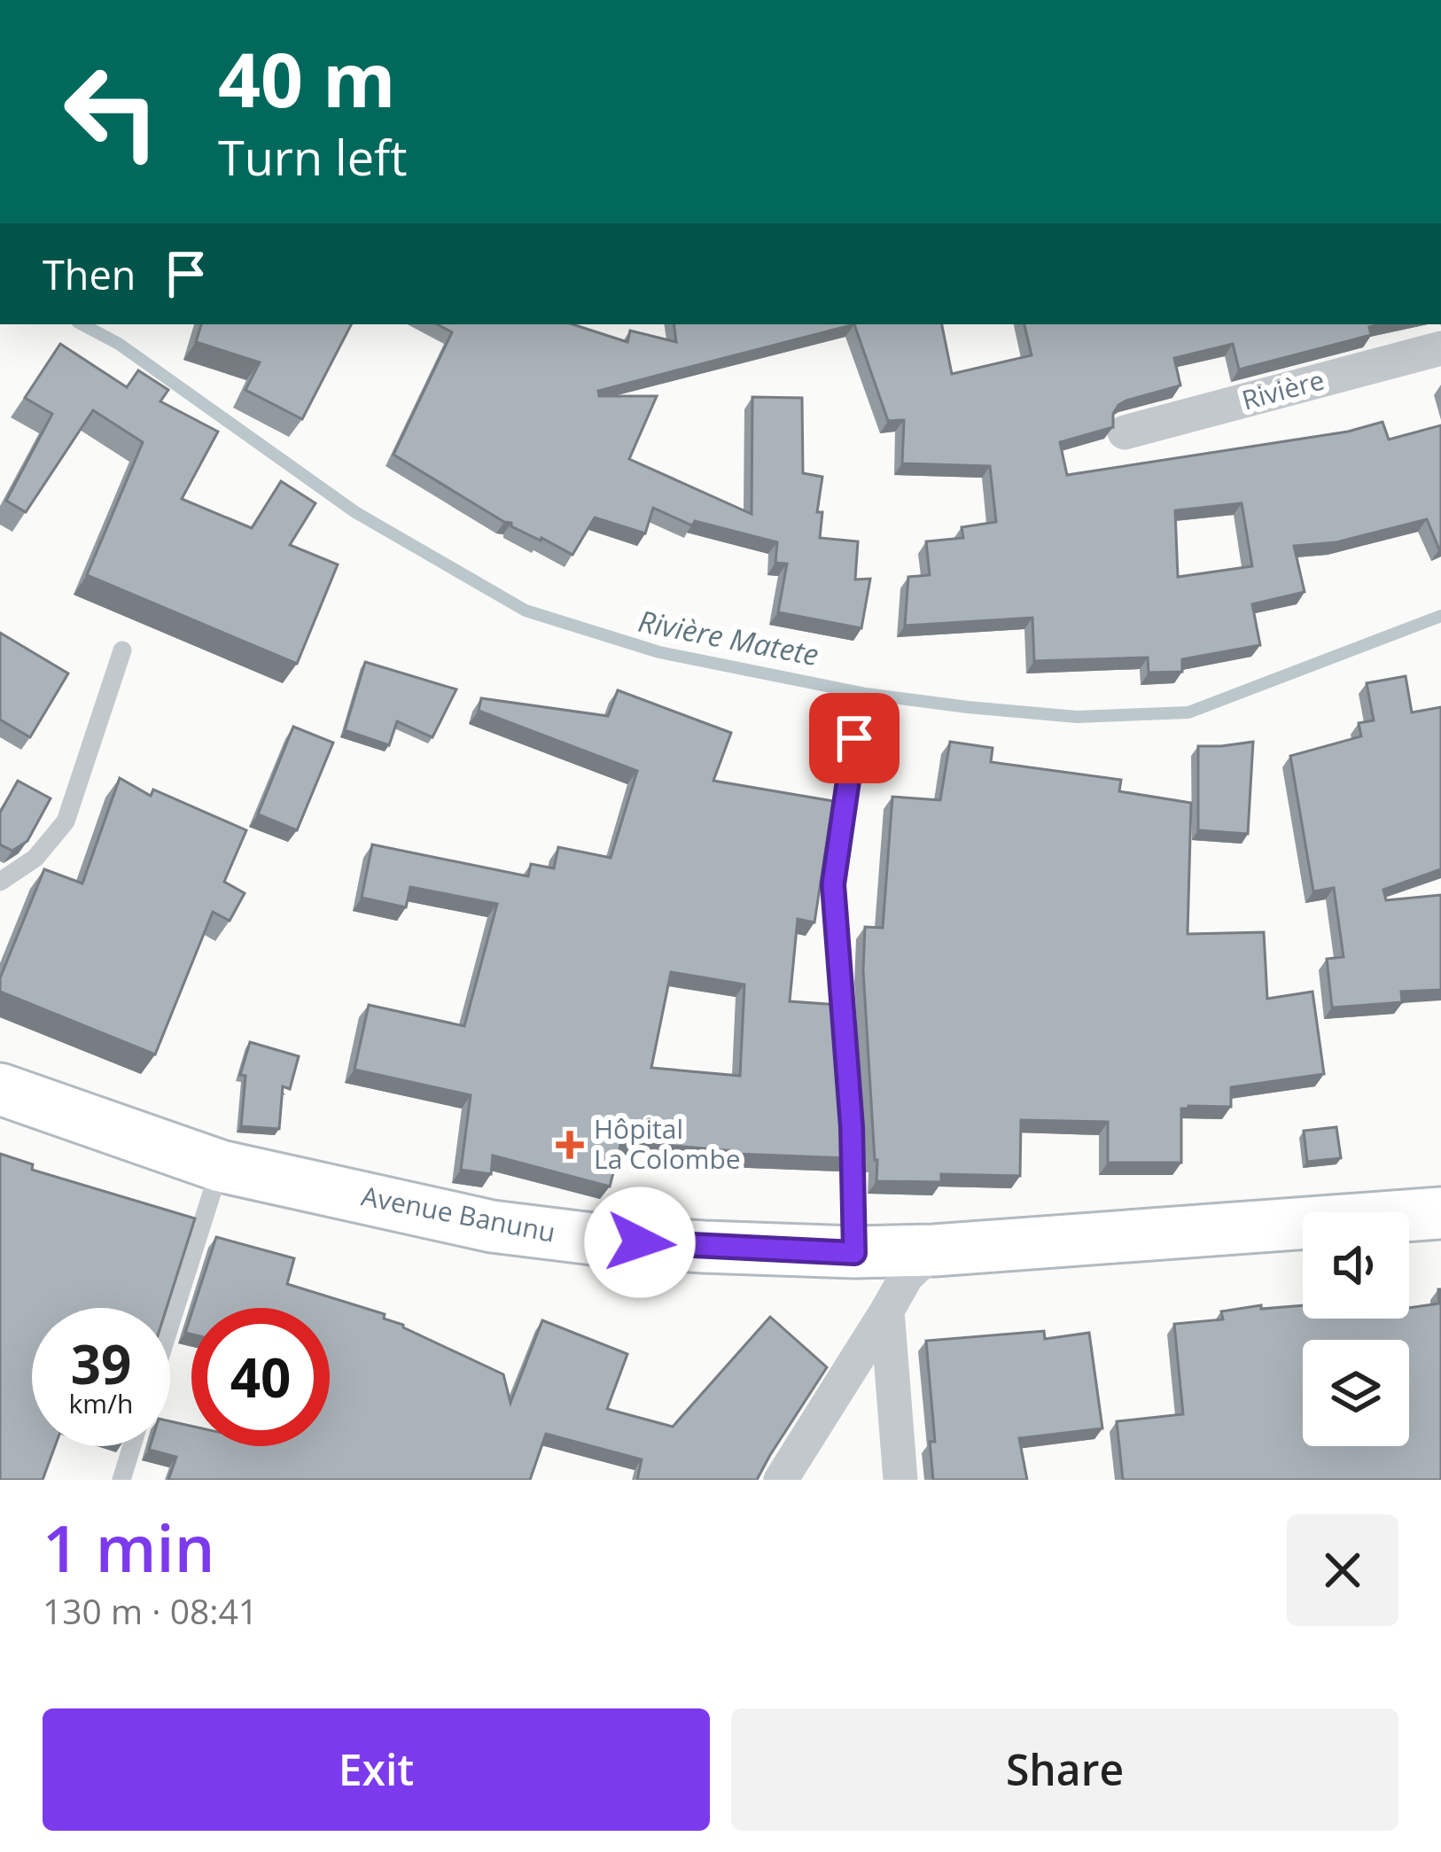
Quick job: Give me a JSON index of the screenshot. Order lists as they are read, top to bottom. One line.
{"streets":{"street":["Rivière","Avenue Banunu"]},"water":["Rivière Matete"],"places":{"health":["Hôpital La Colombe"]},"page":{"turn":["40 m","Turn left"],"then":"Then","speed":"39 km/h","limit":"40","heading":["1 min","130 m · 08:41"],"buttons":["Exit","Share"]}}
